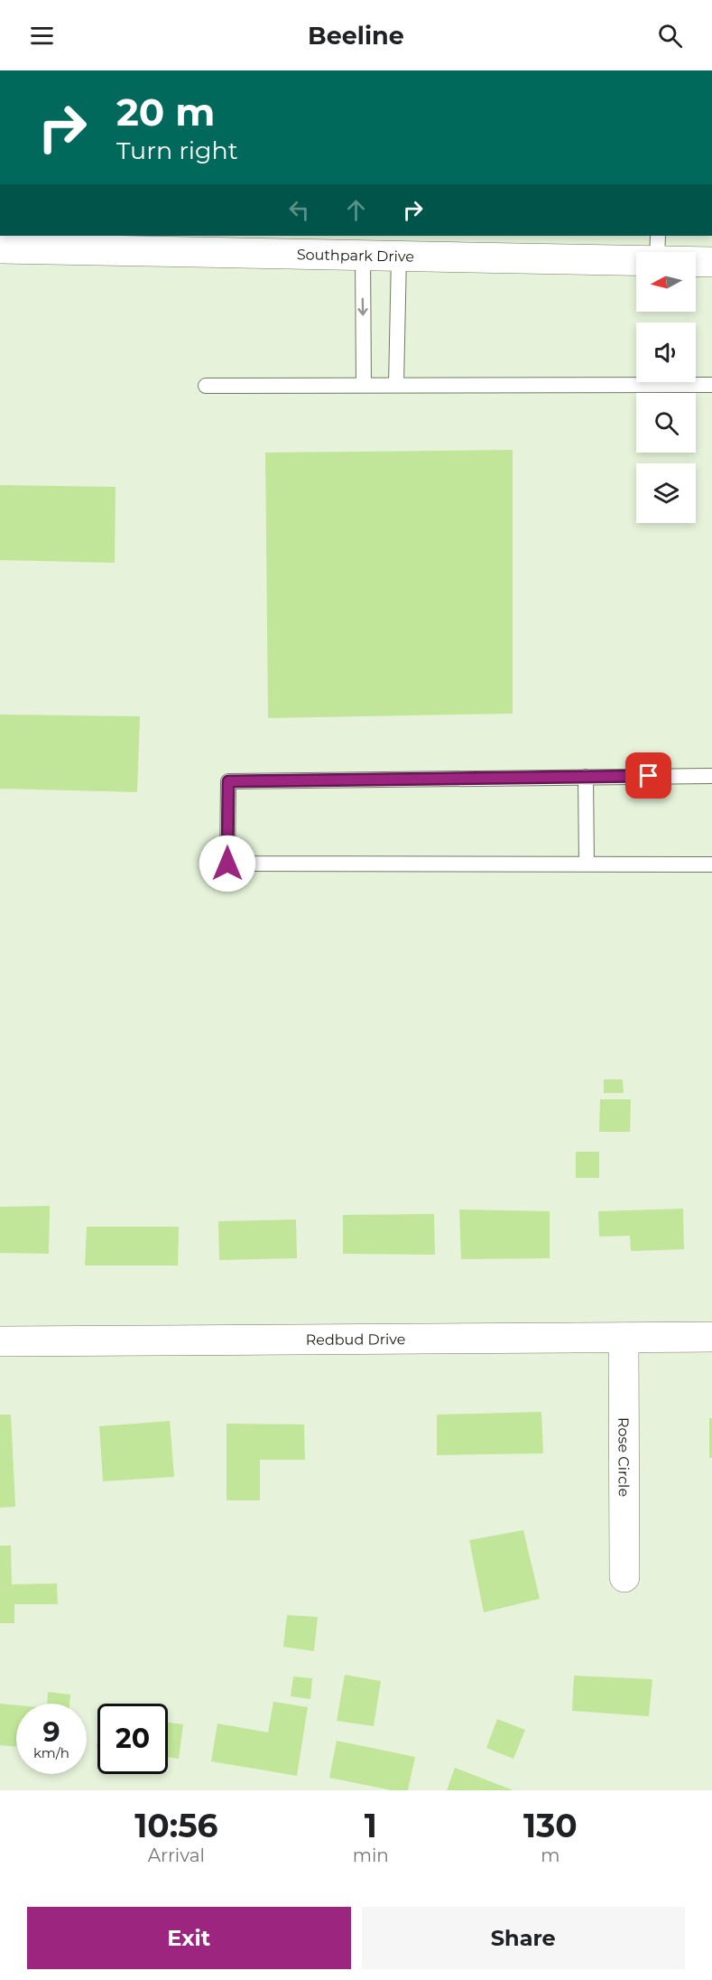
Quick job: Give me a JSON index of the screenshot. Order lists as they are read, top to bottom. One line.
{"streets":{"street":["Southpark Drive","Redbud Drive","Rose Circle"]},"crossings":[["Redbud Drive","Rose Circle"]],"north":"left","page":{"header":"Beeline","turn":["20 m","Turn right"],"speed":"9 km/h","limit":"20","eta":["10:56","Arrival","1","min","130","m"],"buttons":["Exit","Share"]}}
